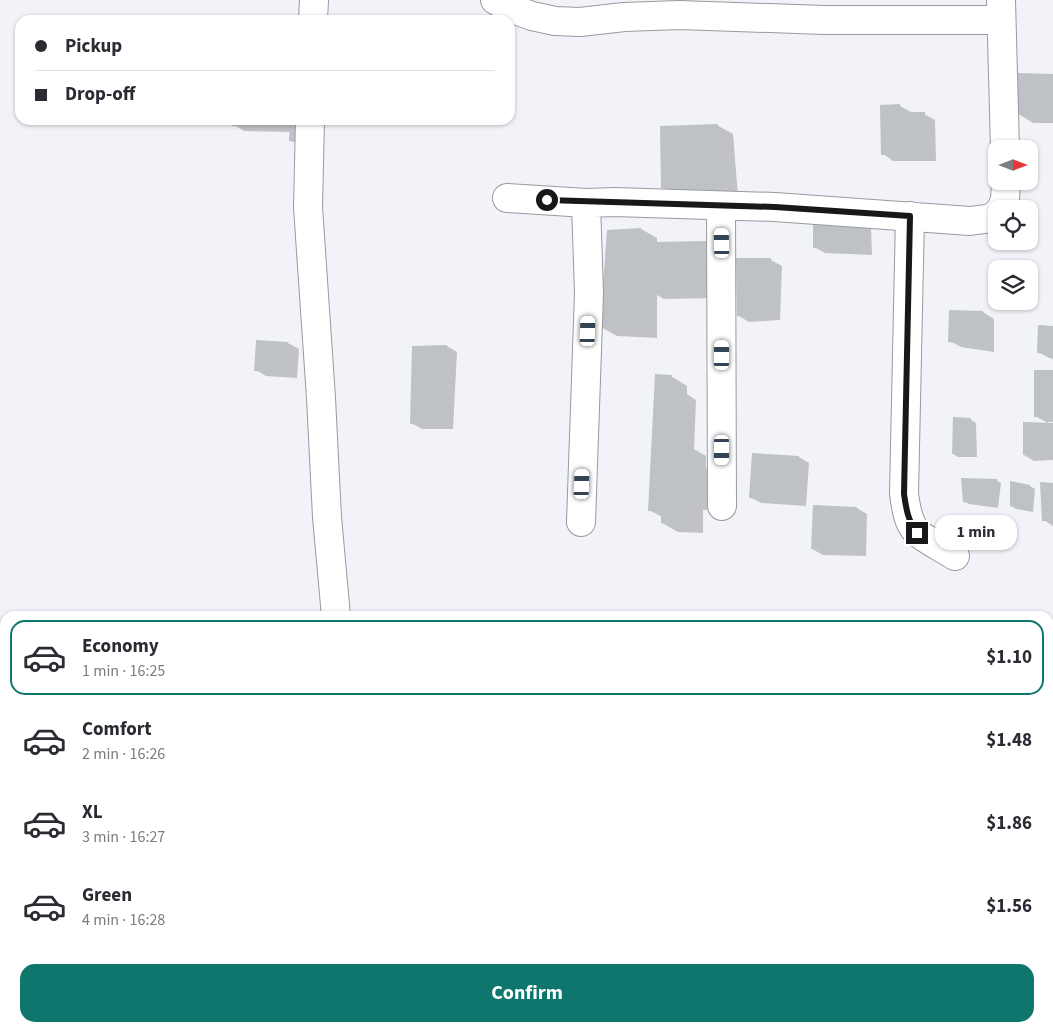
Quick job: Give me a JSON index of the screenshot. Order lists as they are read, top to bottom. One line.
{"north":"right","page":{"banner":["Pickup","Drop-off"],"bubble":"1 min","list":[{"name":"Economy","note":"1 min · 16:25","value":"$1.10"},{"name":"Comfort","note":"2 min · 16:26","value":"$1.48"},{"name":"XL","note":"3 min · 16:27","value":"$1.86"},{"name":"Green","note":"4 min · 16:28","value":"$1.56"}],"buttons":"Confirm"}}
